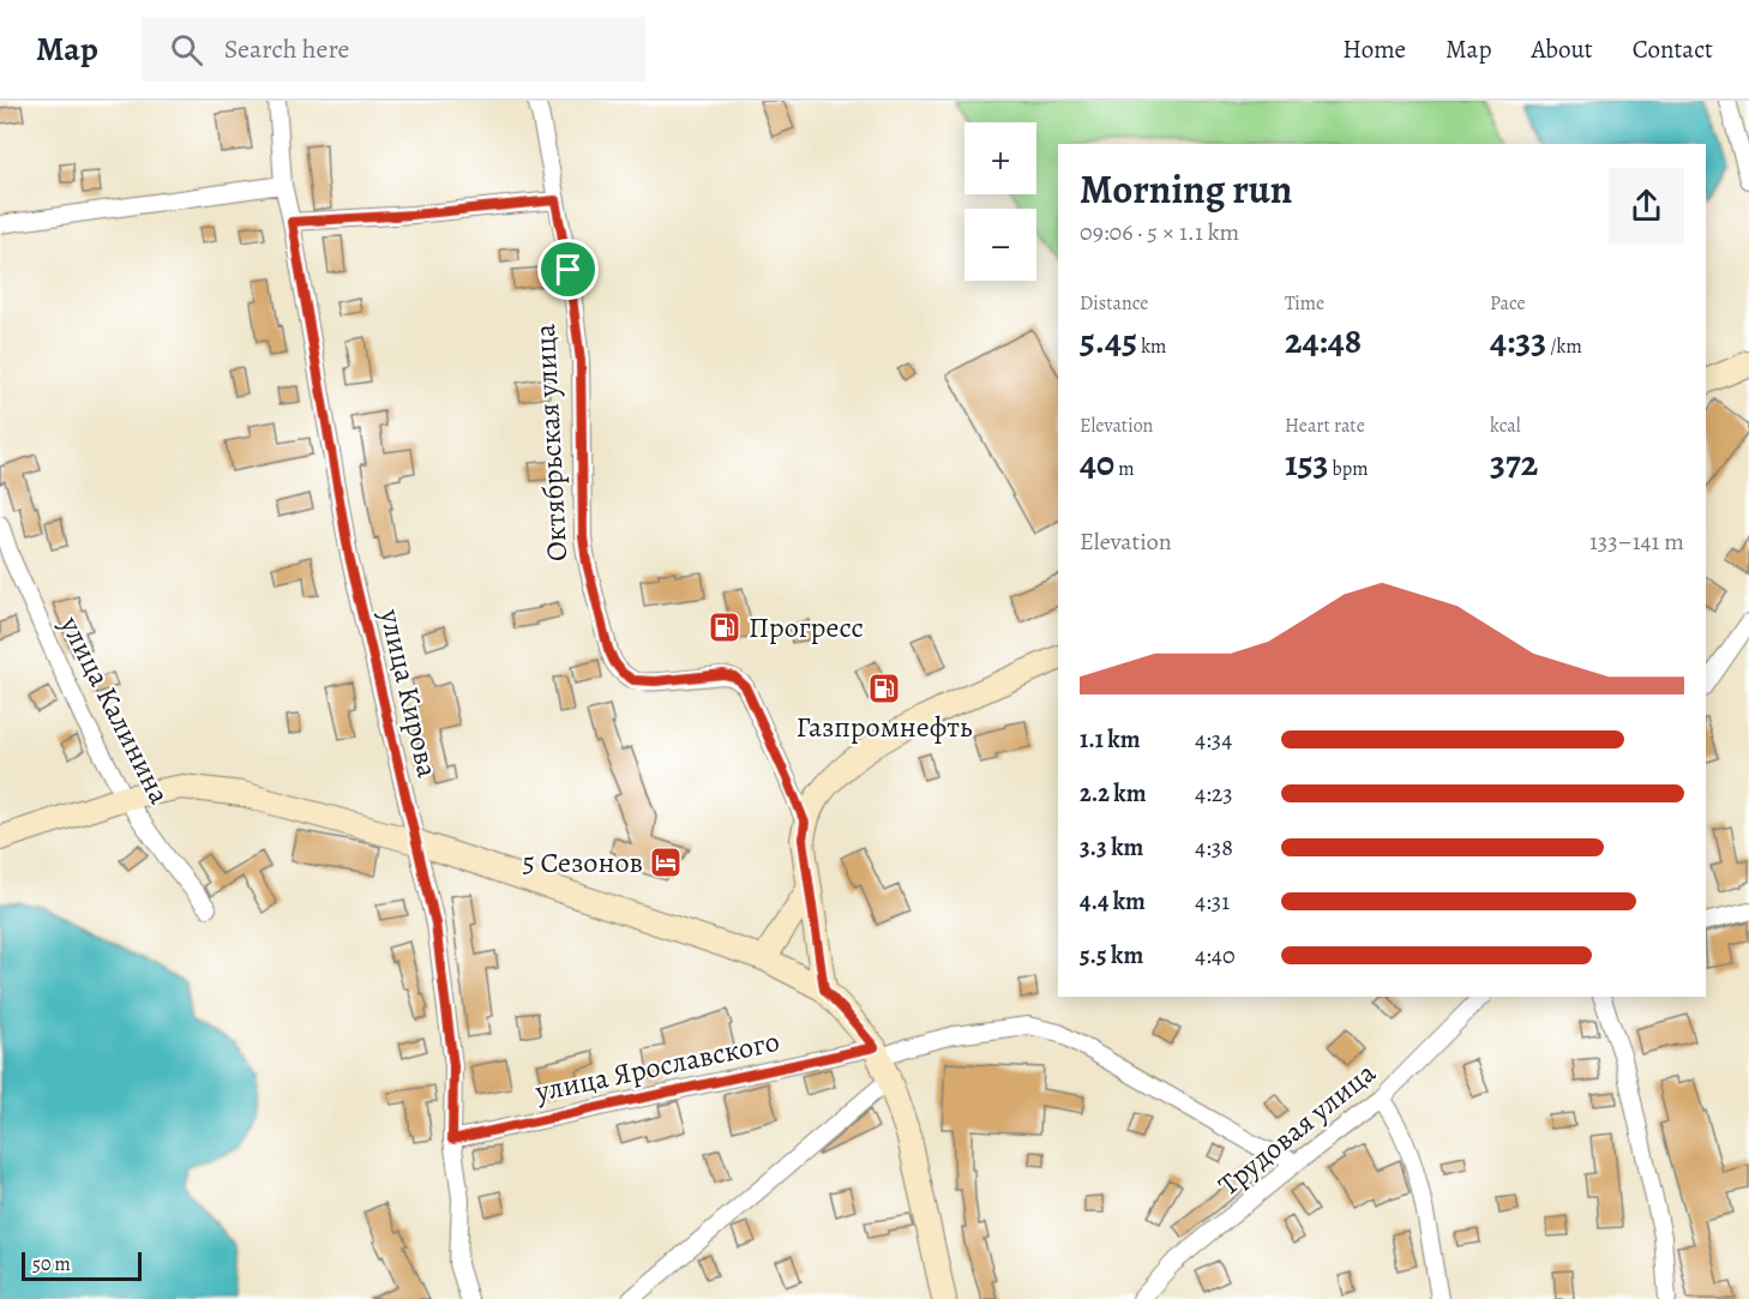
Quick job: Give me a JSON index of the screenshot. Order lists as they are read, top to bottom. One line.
{"streets":{"street":["Октябрьская улица","улица Кирова","улица Калинина","улица Ярославского","Трудовая улица"]},"crossings":[["улица Кирова","улица Ярославского"],["улица Ярославского","Трудовая улица"]],"places":{"fuel station":["Прогресс","Газпромнефть"],"hotel":["5 Сезонов"]},"scale_bar":"50 m","page":{"header":"Map","search":"Search here","nav":["Home","Map","About","Contact"],"map_buttons":["+","−"],"heading":["Morning run","09:06 · 5 × 1.1 km"],"stats":[["Distance","5.45 km"],["Time","24:48"],["Pace","4:33 /km"],["Elevation","40 m"],["Heart rate","153 bpm"],["kcal","372"]],"chart":["Elevation","133–141 m"],"list":[{"name":"1.1 km","note":"4:34"},{"name":"2.2 km","note":"4:23"},{"name":"3.3 km","note":"4:38"},{"name":"4.4 km","note":"4:31"},{"name":"5.5 km","note":"4:40"}],"scale":"50 m"}}
